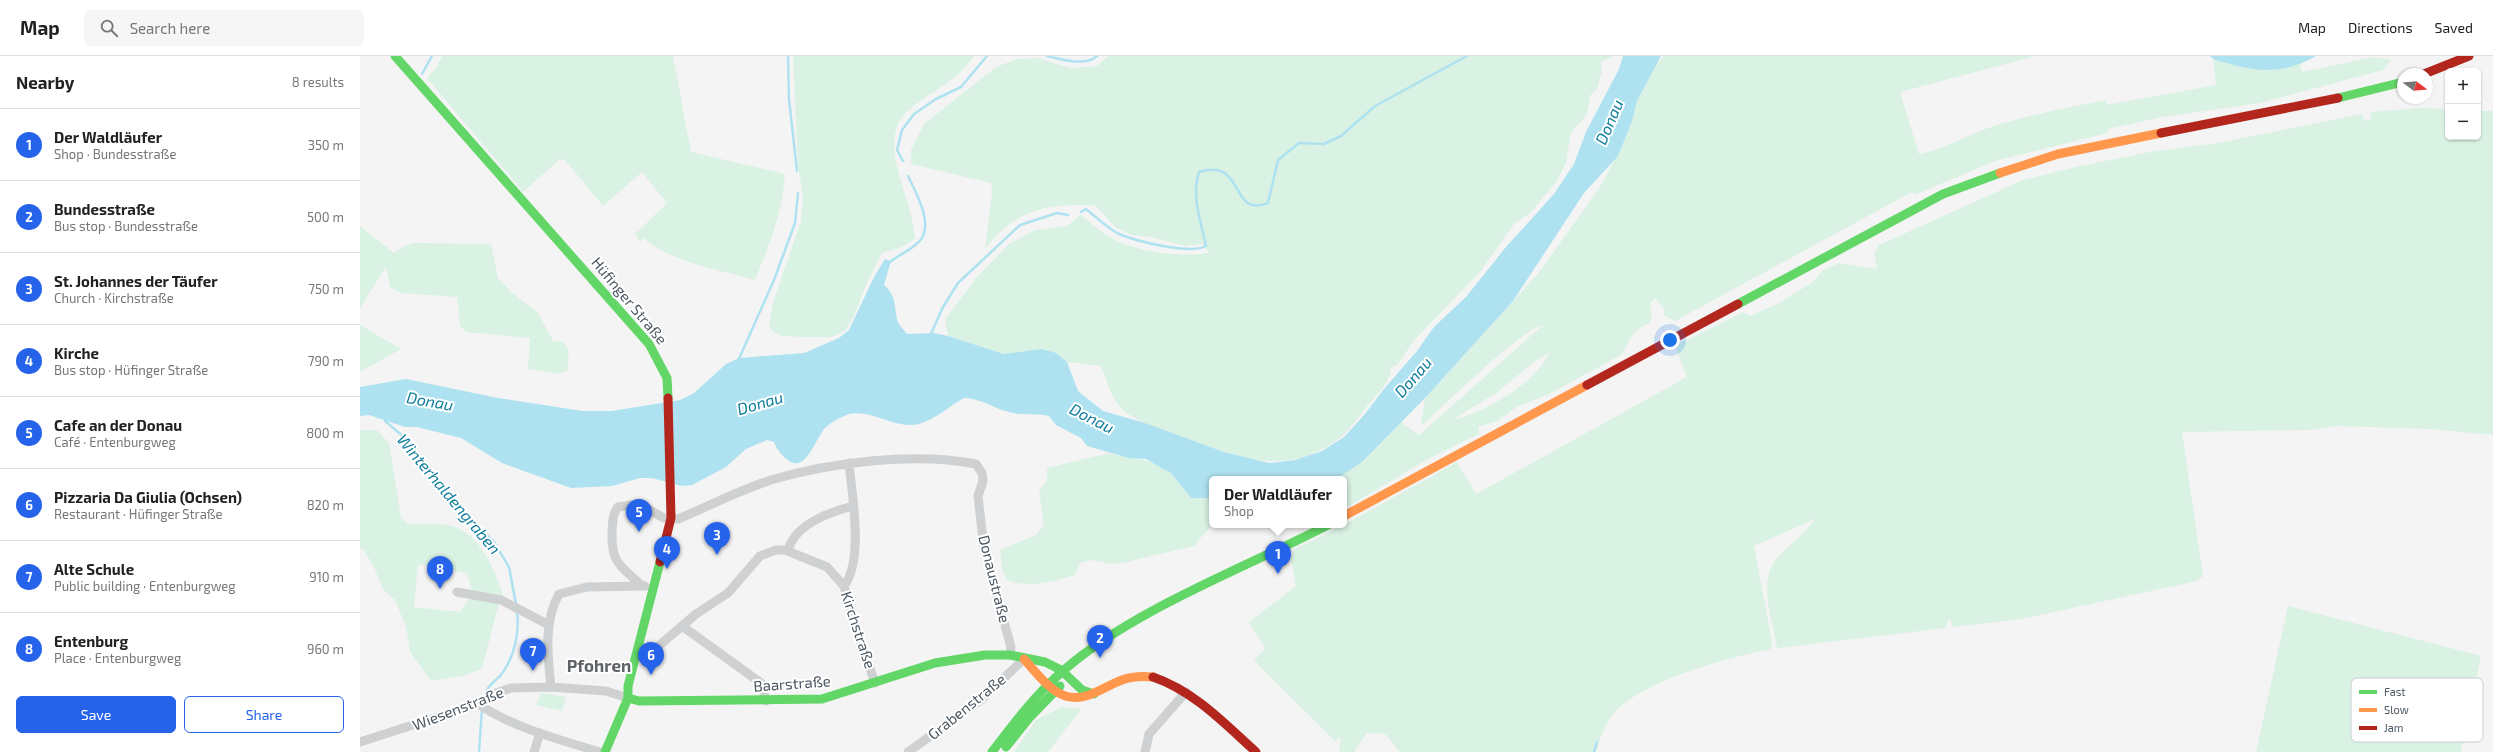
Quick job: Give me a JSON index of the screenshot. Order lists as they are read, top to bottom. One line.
{"streets":{"main road":["Hüfinger Straße","Baarstraße"],"street":["Donaustraße","Kirchstraße","Grabenstraße","Wiesenstraße"]},"crossings":[["Hüfinger Straße","Donaustraße"],["Hüfinger Straße","Kirchstraße"],["Hüfinger Straße","Baarstraße"],["Hüfinger Straße","Wiesenstraße"],["Donaustraße","Baarstraße"],["Kirchstraße","Baarstraße"],["Baarstraße","Grabenstraße"],["Baarstraße","Wiesenstraße"]],"districts":["Pfohren"],"water":["Donau","Winterhaldengraben"],"legend":["Fast","Slow","Jam"],"north":"right","page":{"header":"Map","search":"Search here","nav":["Map","Directions","Saved"],"heading":["Nearby","8 results"],"map_buttons":["+","−"],"list":[{"mark":"1","name":"Der Waldläufer","note":"Shop · Bundesstraße","value":"350 m"},{"mark":"2","name":"Bundesstraße","note":"Bus stop · Bundesstraße","value":"500 m"},{"mark":"3","name":"St. Johannes der Täufer","note":"Church · Kirchstraße","value":"750 m"},{"mark":"4","name":"Kirche","note":"Bus stop · Hüfinger Straße","value":"790 m"},{"mark":"5","name":"Cafe an der Donau","note":"Café · Entenburgweg","value":"800 m"},{"mark":"6","name":"Pizzaria Da Giulia (Ochsen)","note":"Restaurant · Hüfinger Straße","value":"820 m"},{"mark":"7","name":"Alte Schule","note":"Public building · Entenburgweg","value":"910 m"},{"mark":"8","name":"Entenburg","note":"Place · Entenburgweg","value":"960 m"}],"popup":["Der Waldläufer","Shop"],"pins":["5","3","4","1","8","2","7","6"],"buttons":["Save","Share"]}}
